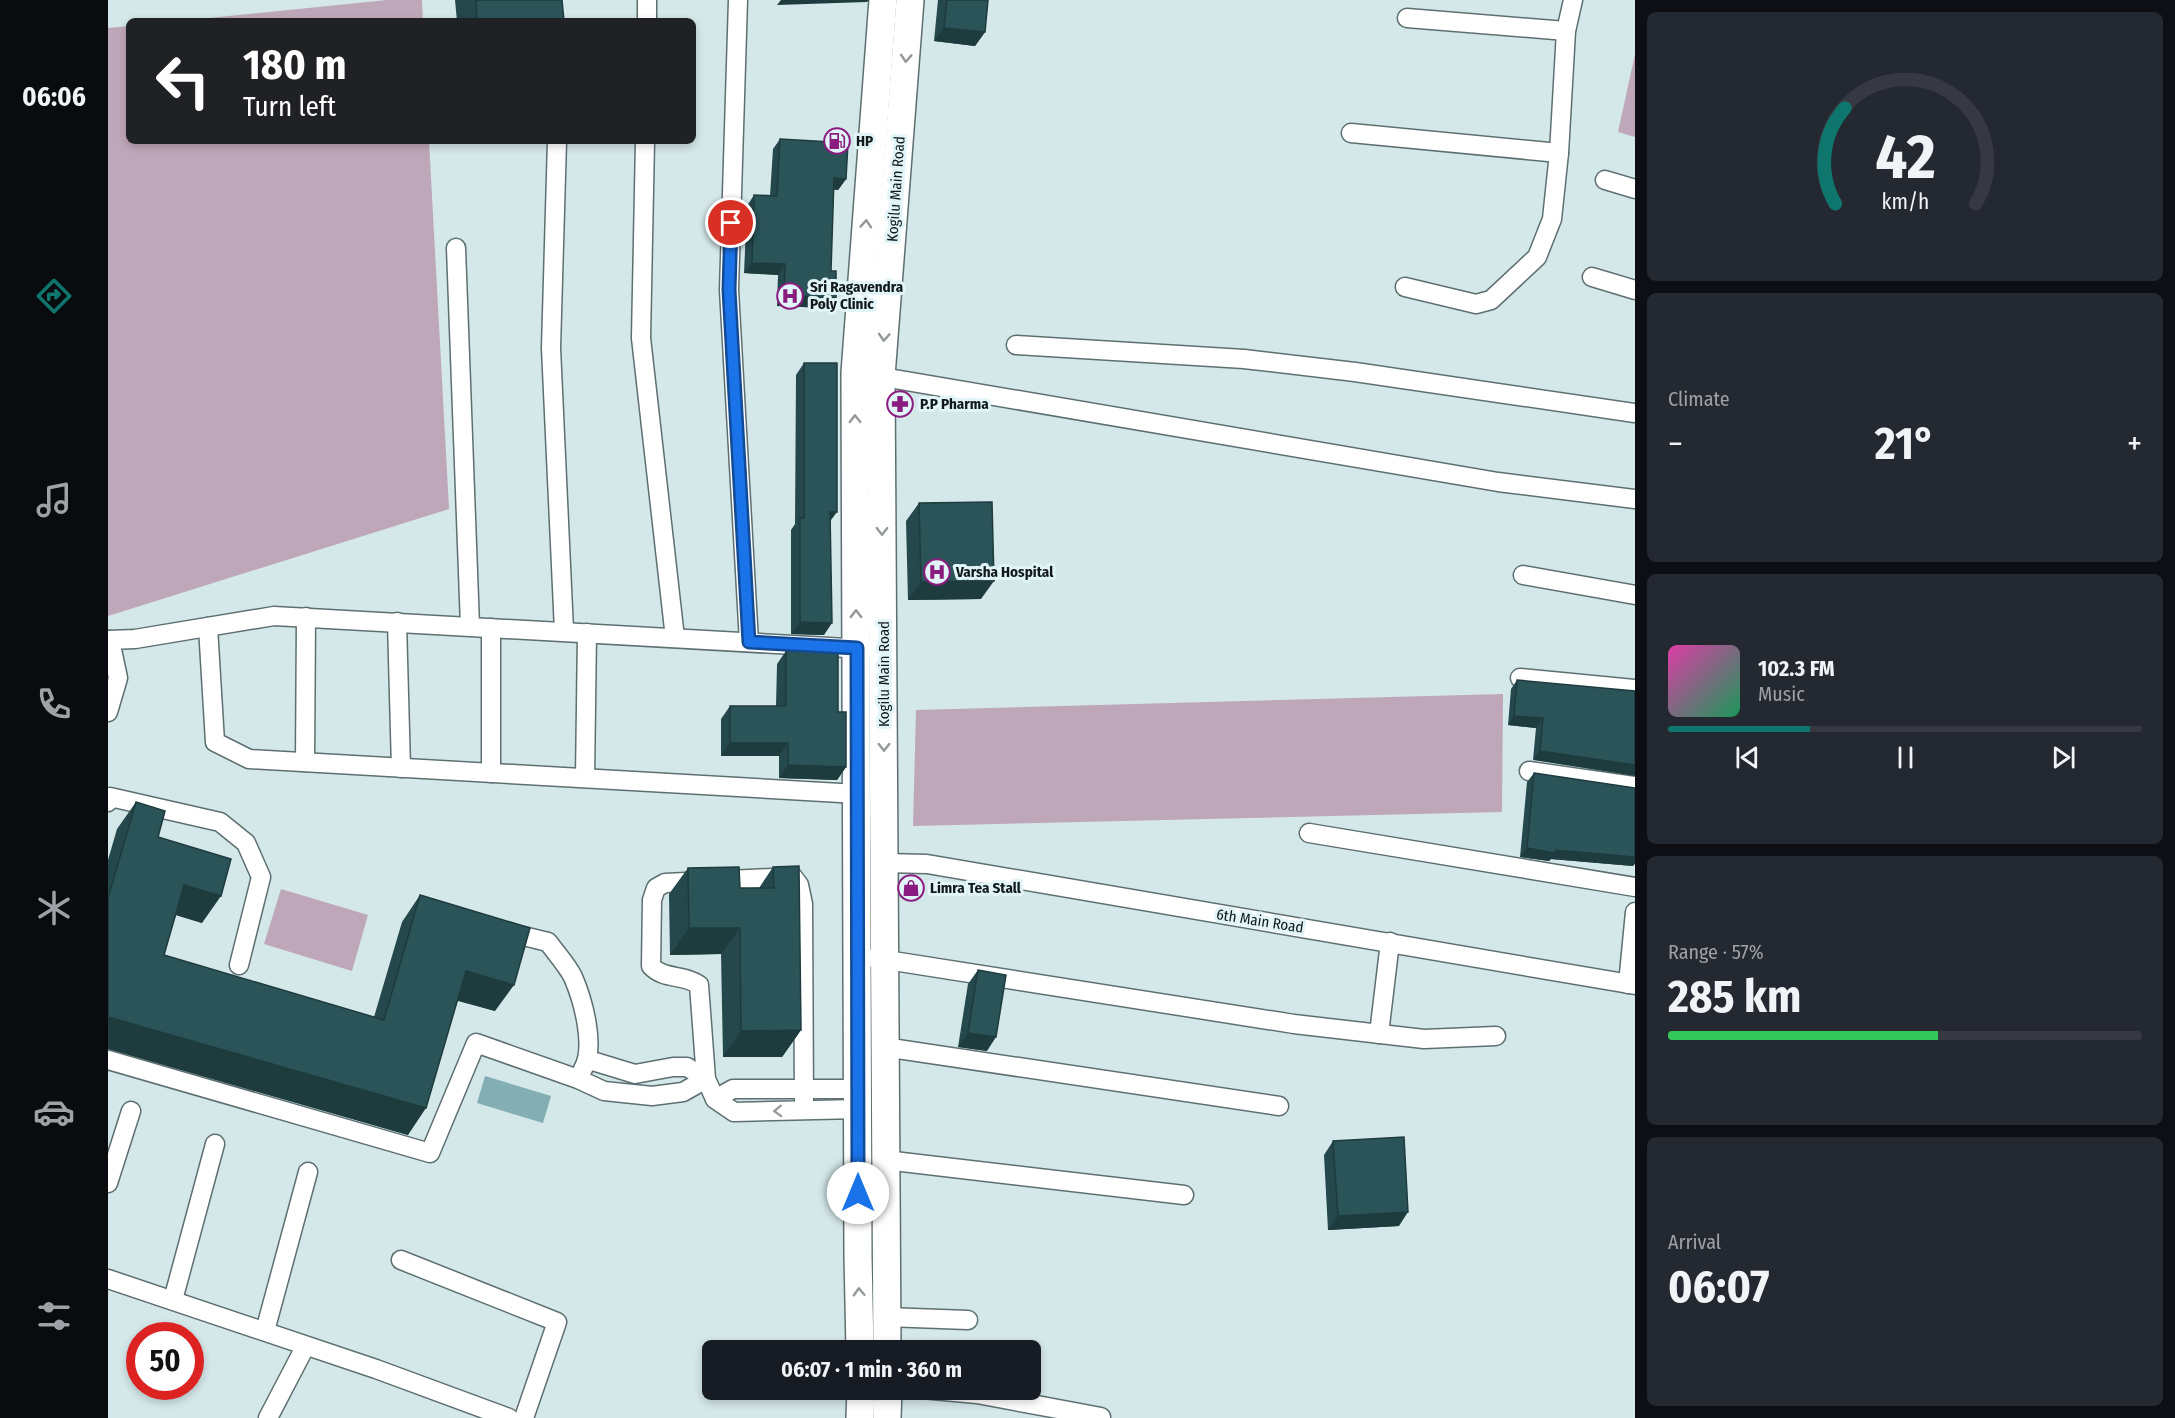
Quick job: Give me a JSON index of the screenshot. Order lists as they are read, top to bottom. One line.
{"streets":{"main road":["Kogilu Main Road"],"street":["6th Main Road"]},"crossings":[["Kogilu Main Road","6th Main Road"]],"places":{"fuel station":["HP"],"hospital":["Sri Ragavendra Poly Clinic","Varsha Hospital"],"pharmacy":["P.P Pharma"],"shop":["Limra Tea Stall"]},"page":{"tabs":"06:06","turn":["180 m","Turn left"],"tile":["Climate",["Range · 57%","285 km"],["Arrival","06:07"]],"heat":["−","21°","+"],"song":["102.3 FM","Music"],"limit":"50","trip":"06:07 · 1 min · 360 m","gauge":["42","km/h"]}}
